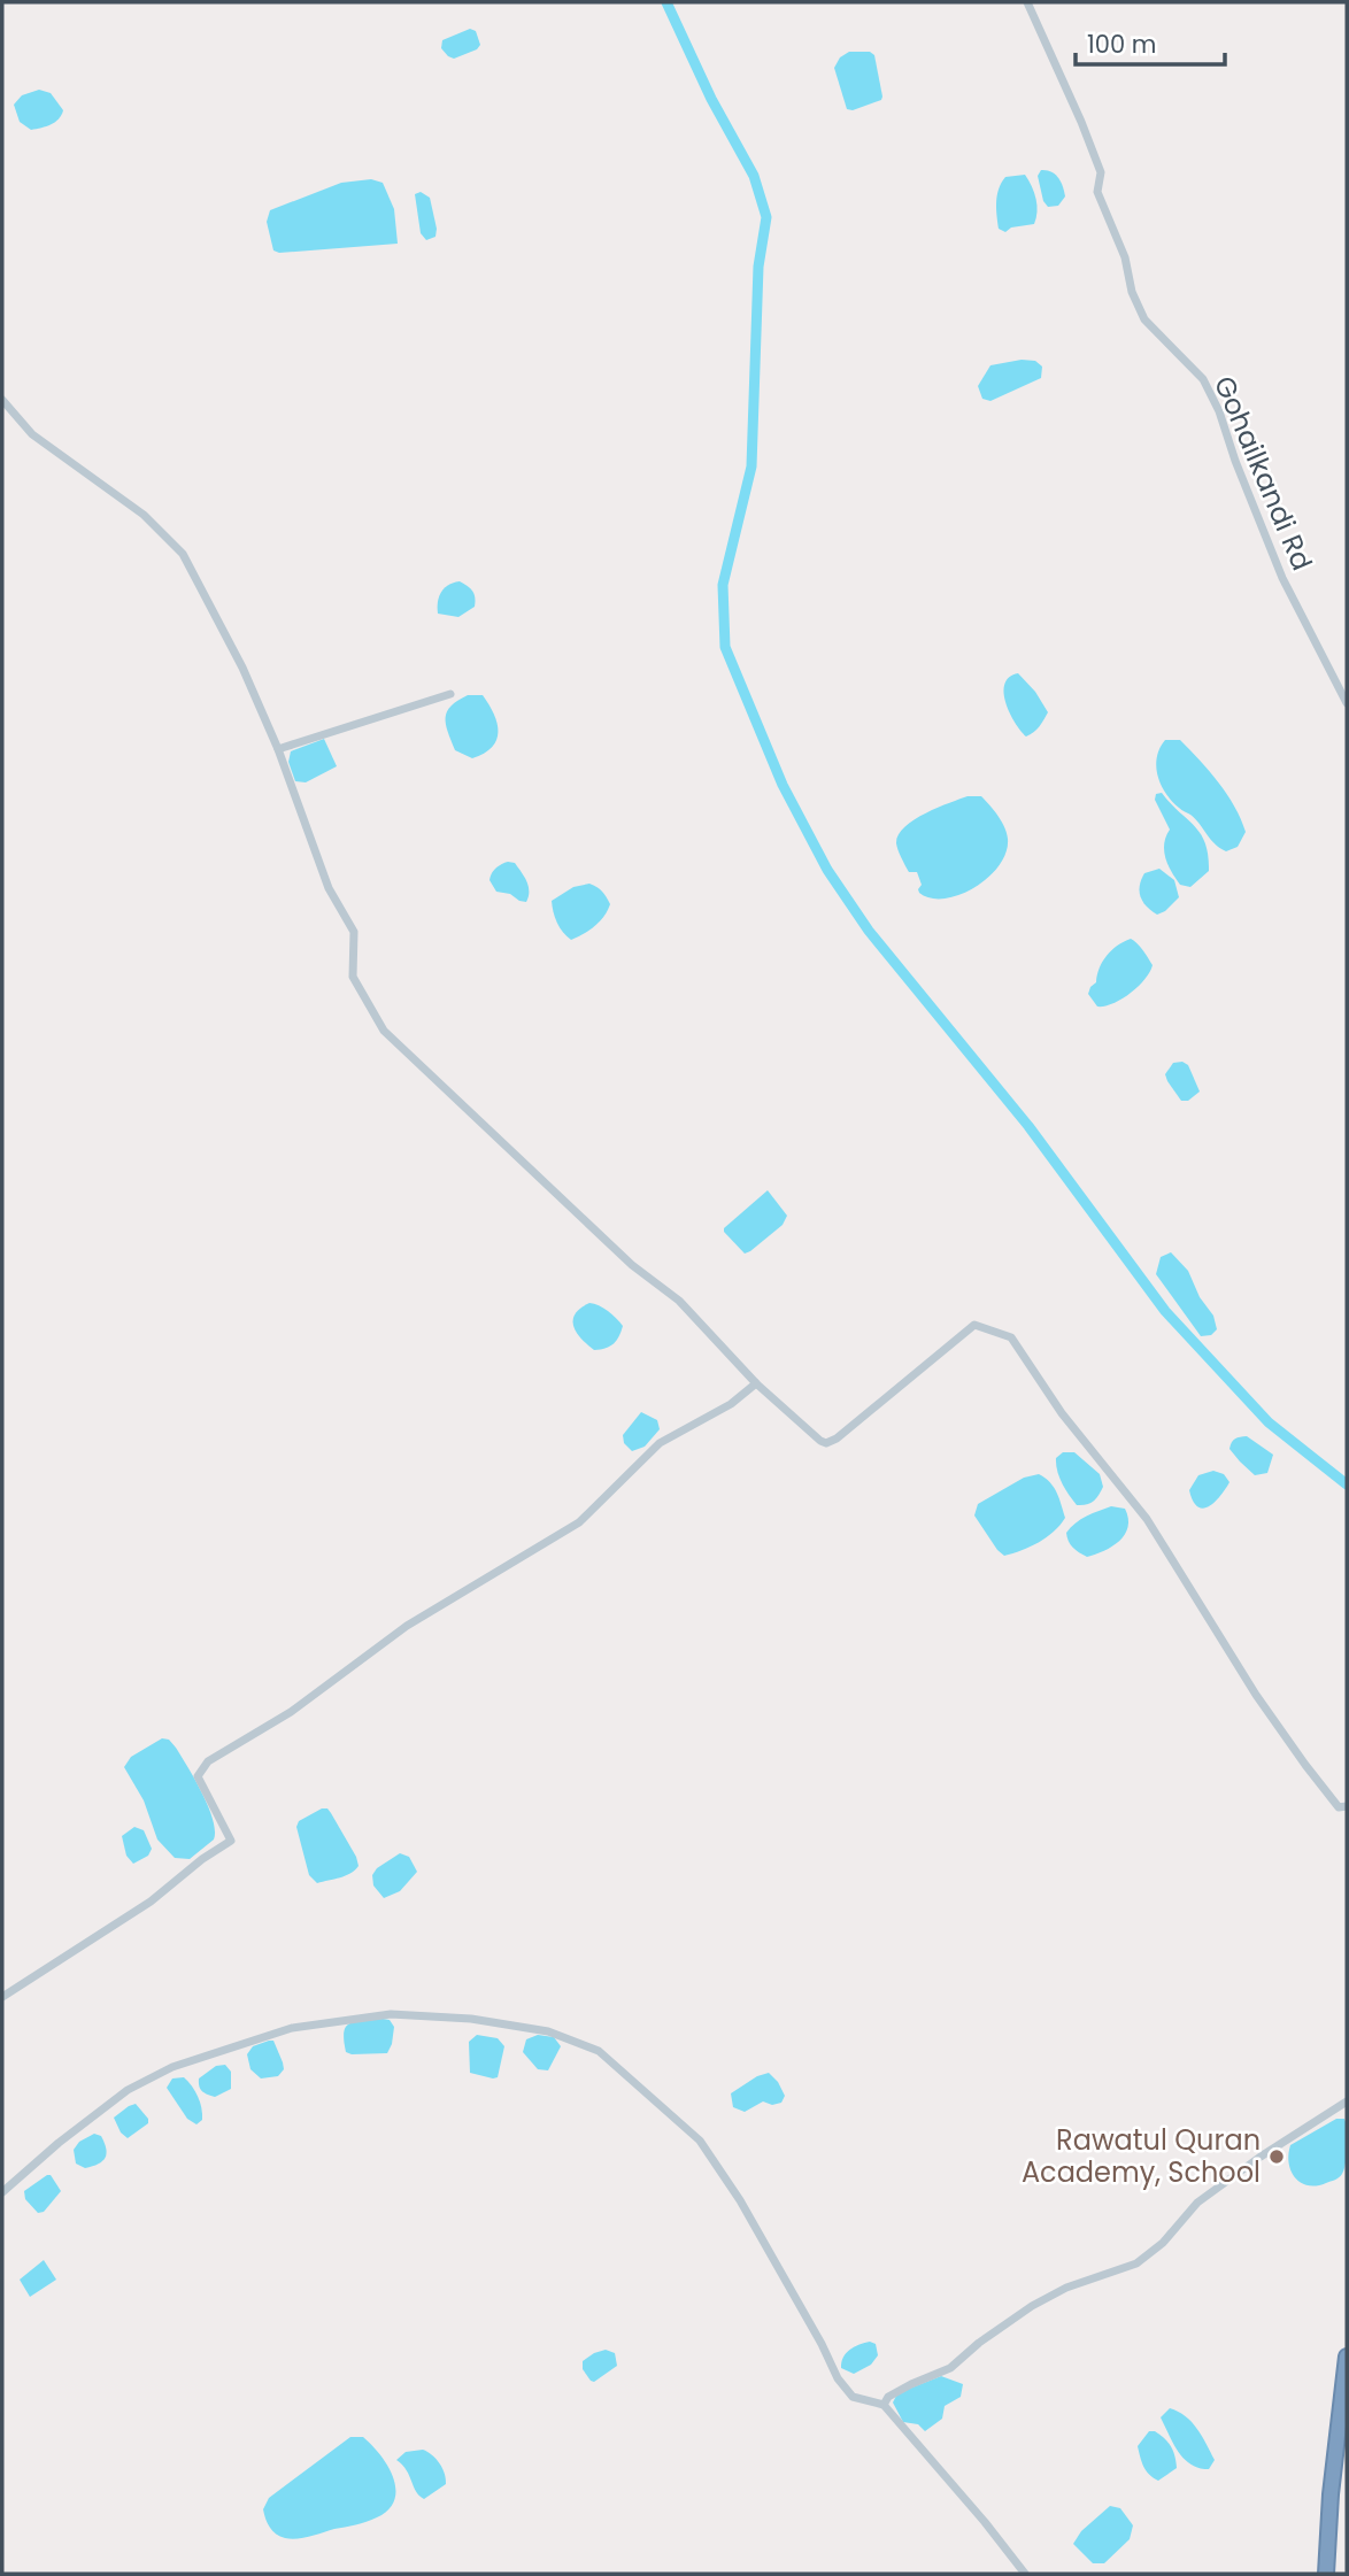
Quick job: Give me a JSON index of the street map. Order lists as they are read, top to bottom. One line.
{"streets":{"street":["Gohailkandi Rd"]},"places":["Rawatul Quran Academy, School"],"scale_bar":"100 m"}
